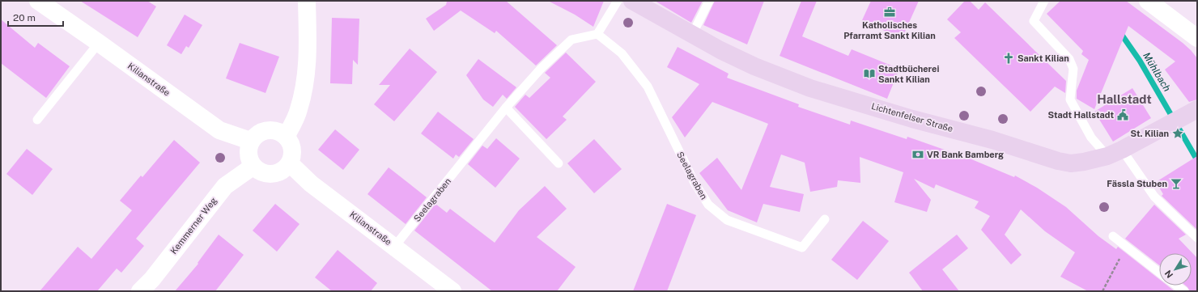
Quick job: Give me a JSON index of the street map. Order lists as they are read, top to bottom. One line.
{"streets":{"street":["Kilianstraße","Lichtenfelser Straße","Kemmerner Weg"],"lane":["Seelagraben"]},"crossings":[["Kilianstraße","Seelagraben"],["Kilianstraße","Kemmerner Weg"]],"districts":["Hallstadt"],"water":["Mühlbach"],"places":{"office":["Katholisches Pfarramt Sankt Kilian"],"church":["Sankt Kilian"],"library":["Stadtbücherei Sankt Kilian"],"public building":["Stadt Hallstadt"],"place":["St. Kilian"],"bank":["VR Bank Bamberg"],"bar":["Fässla Stuben"]},"scale_bar":"20 m","north":"bottom left"}
